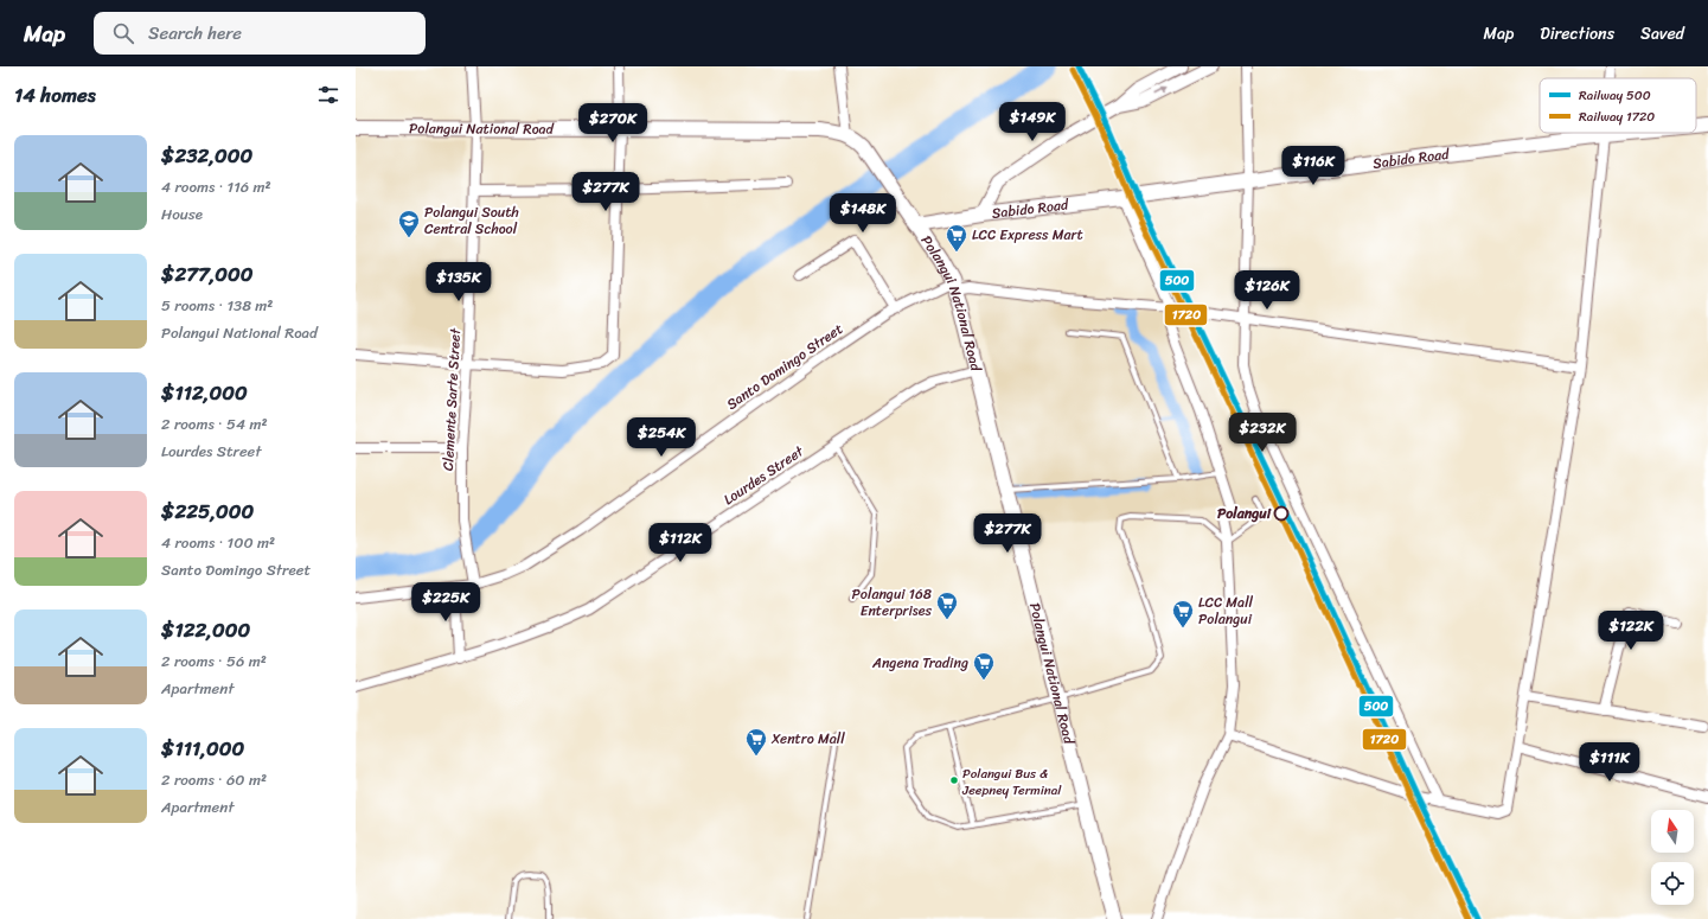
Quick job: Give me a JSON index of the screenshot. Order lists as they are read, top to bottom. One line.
{"streets":{"main road":["Polangui National Road","Sabido Road"],"street":["Santo Domingo Street","Clemente Sarte Street","Lourdes Street"]},"crossings":[["Polangui National Road","Sabido Road"],["Polangui National Road","Santo Domingo Street"],["Polangui National Road","Clemente Sarte Street"],["Polangui National Road","Lourdes Street"],["Santo Domingo Street","Clemente Sarte Street"]],"places":{"school or university":["Polangui South Central School"],"supermarket":["LCC Express Mart","Polangui 168 Enterprises","LCC Mall Polangui","Angena Trading","Xentro Mall"],"other":["Polangui","Polangui Bus & Jeepney Terminal"]},"lines":["rail line 500","rail line 1720"],"legend":["Railway 500","Railway 1720"],"north":"top","page":{"header":"Map","search":"Search here","nav":["Map","Directions","Saved"],"heading":"14 homes","price":["$149K","$270K","$116K","$277K","$148K","$135K","$126K","$232K","$254K","$277K","$112K","$225K","$122K","$111K"],"list":[{"name":"$232,000","note":"4 rooms · 116 m² · House"},{"name":"$277,000","note":"5 rooms · 138 m² · Polangui National Road"},{"name":"$112,000","note":"2 rooms · 54 m² · Lourdes Street"},{"name":"$225,000","note":"4 rooms · 100 m² · Santo Domingo Street"},{"name":"$122,000","note":"2 rooms · 56 m² · Apartment"},{"name":"$111,000","note":"2 rooms · 60 m² · Apartment"}]}}
